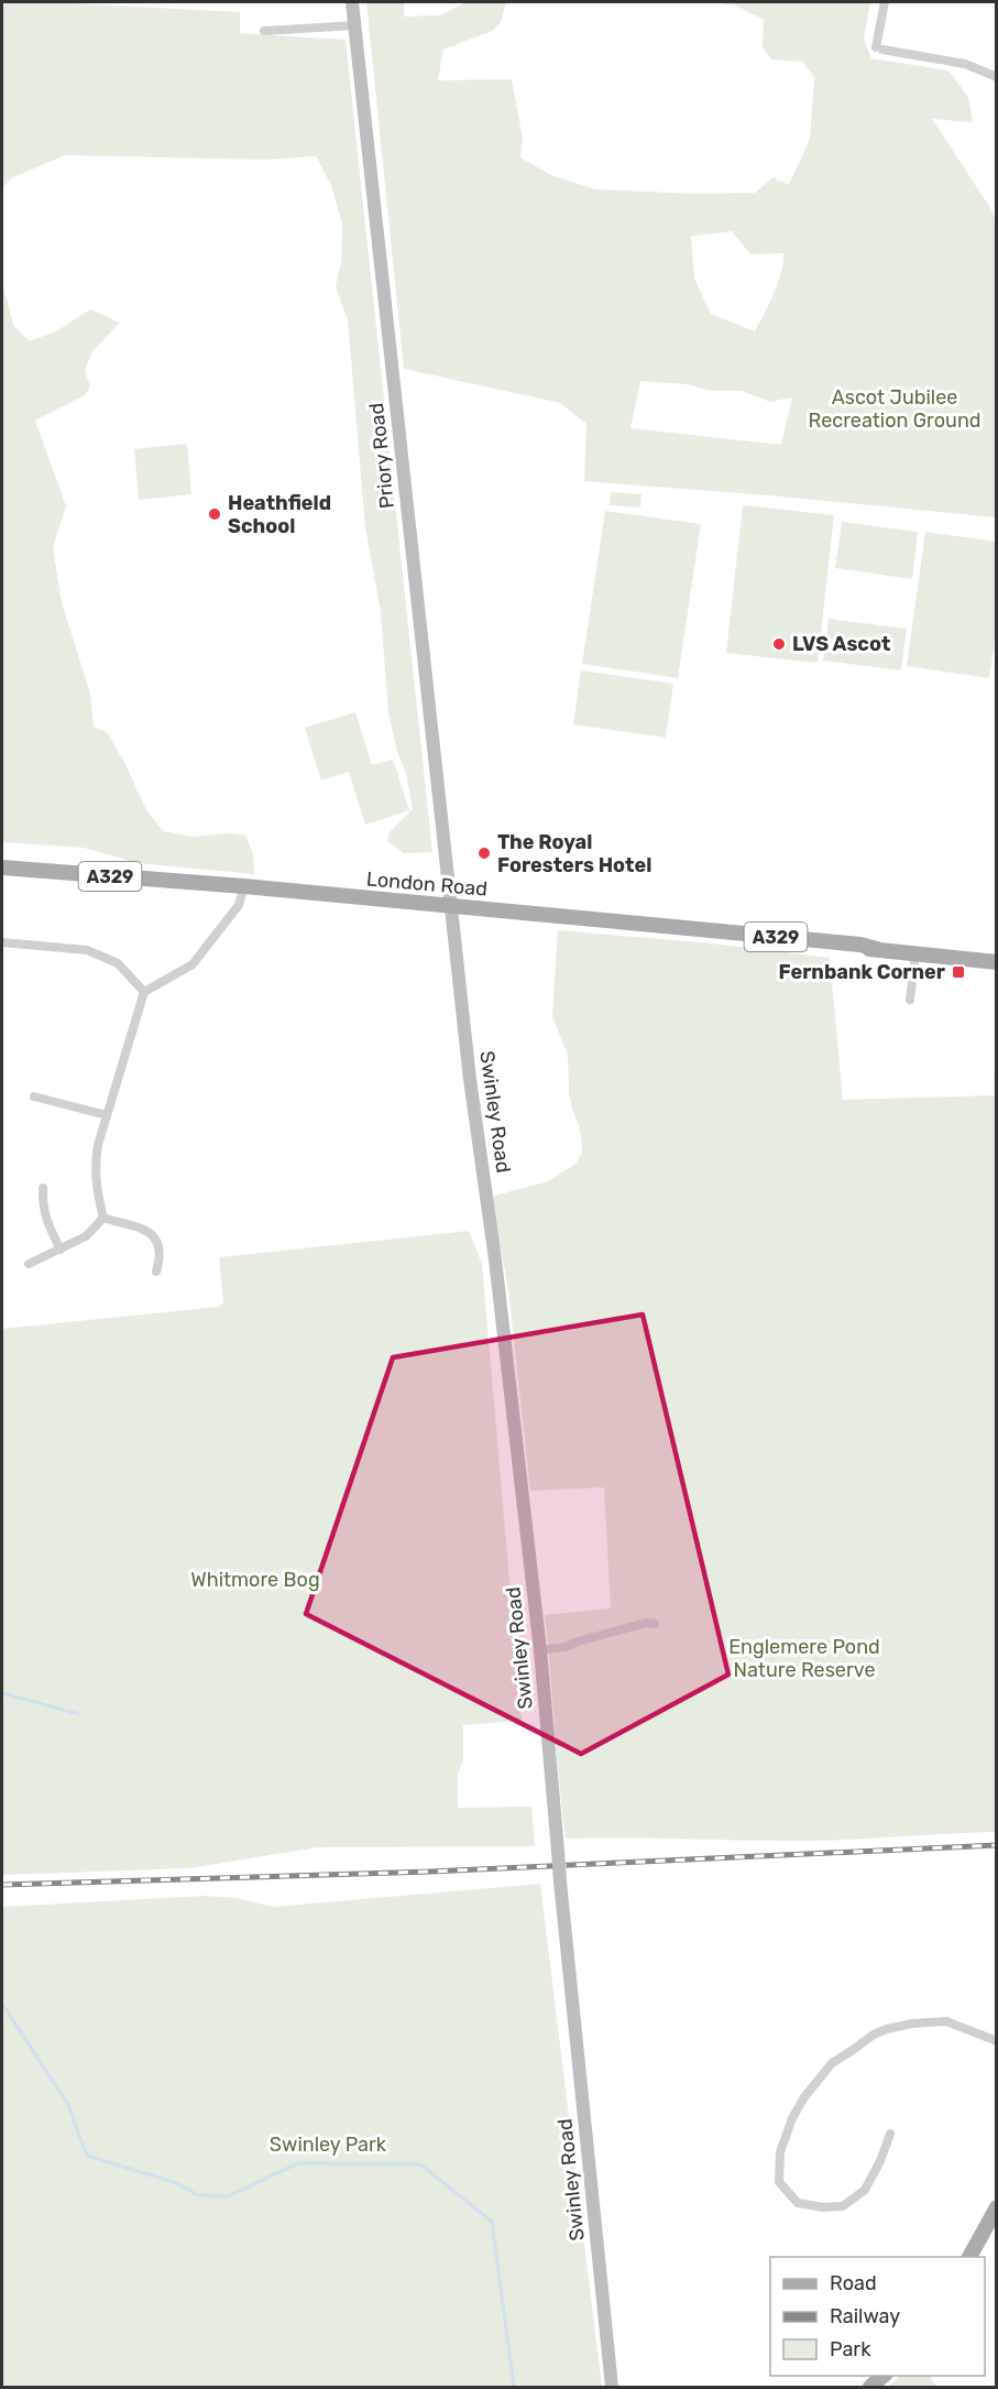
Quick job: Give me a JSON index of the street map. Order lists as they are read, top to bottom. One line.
{"streets":{"main road":["Priory Road","A329","London Road","Swinley Road"]},"crossings":[["Priory Road","London Road"],["Priory Road","Swinley Road"],["London Road","Swinley Road"]],"parks":["Ascot Jubilee Recreation Ground","Whitmore Bog","Englemere Pond Nature Reserve","Swinley Park"],"places":{"other":["Heathfield School","LVS Ascot","The Royal Foresters Hotel"],"transit":["Fernbank Corner"]},"legend":["Road","Railway","Park"]}
